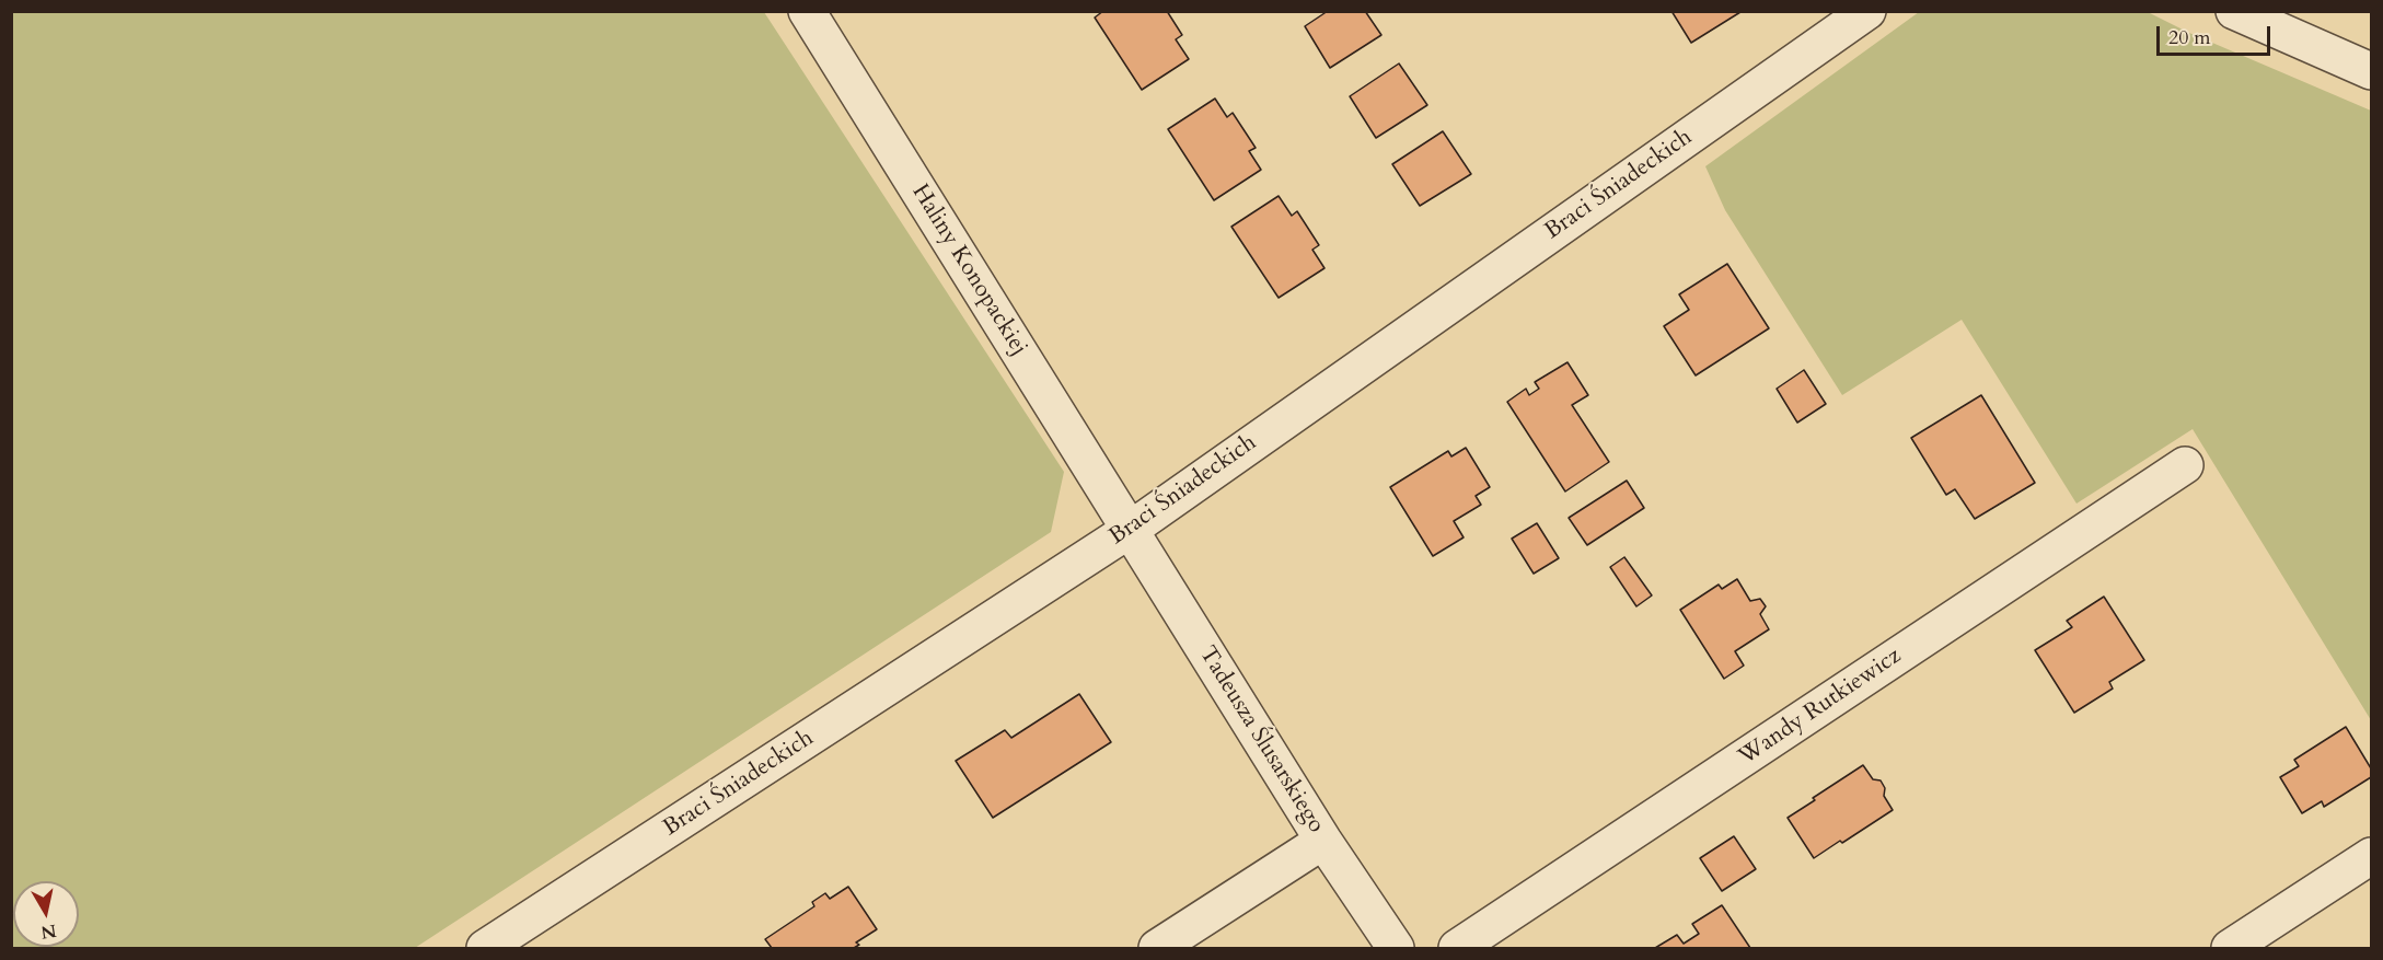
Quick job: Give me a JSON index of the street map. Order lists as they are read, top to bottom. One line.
{"streets":{"street":["Braci Śniadeckich","Haliny Konopackiej","Wandy Rutkiewicz","Tadeusza Ślusarskiego"]},"crossings":[["Braci Śniadeckich","Haliny Konopackiej"],["Braci Śniadeckich","Tadeusza Ślusarskiego"],["Haliny Konopackiej","Tadeusza Ślusarskiego"]],"scale_bar":"20 m","north":"bottom"}
